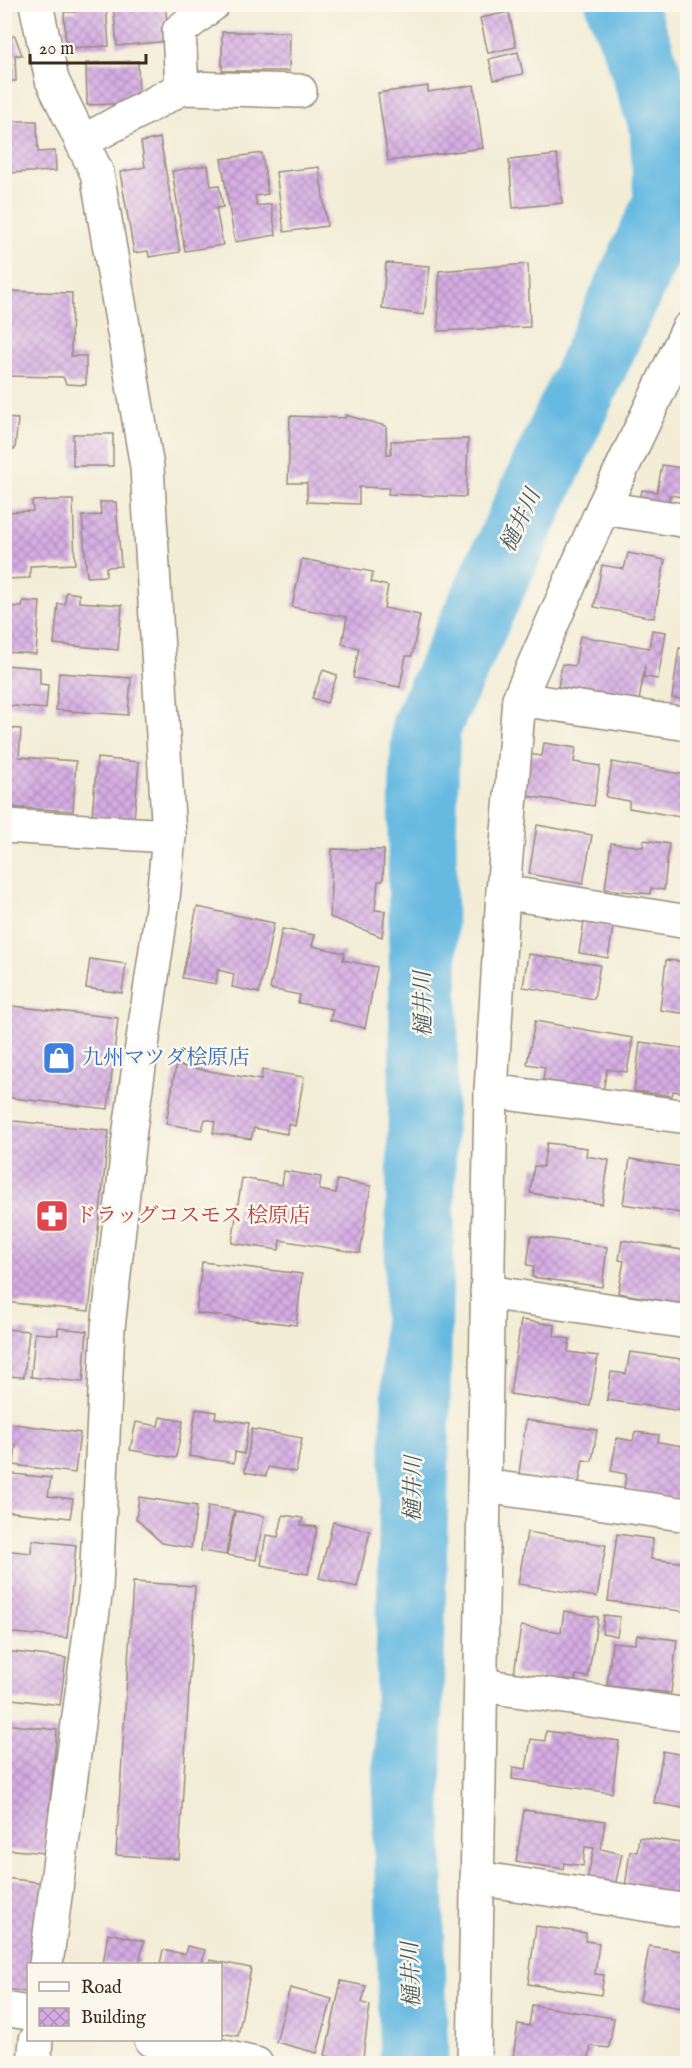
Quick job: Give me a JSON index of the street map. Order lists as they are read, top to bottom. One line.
{"water":["樋井川"],"places":{"shop":["九州マツダ桧原店"],"pharmacy":["ドラッグコスモス 桧原店"]},"legend":["Road","Building"],"scale_bar":"20 m"}
